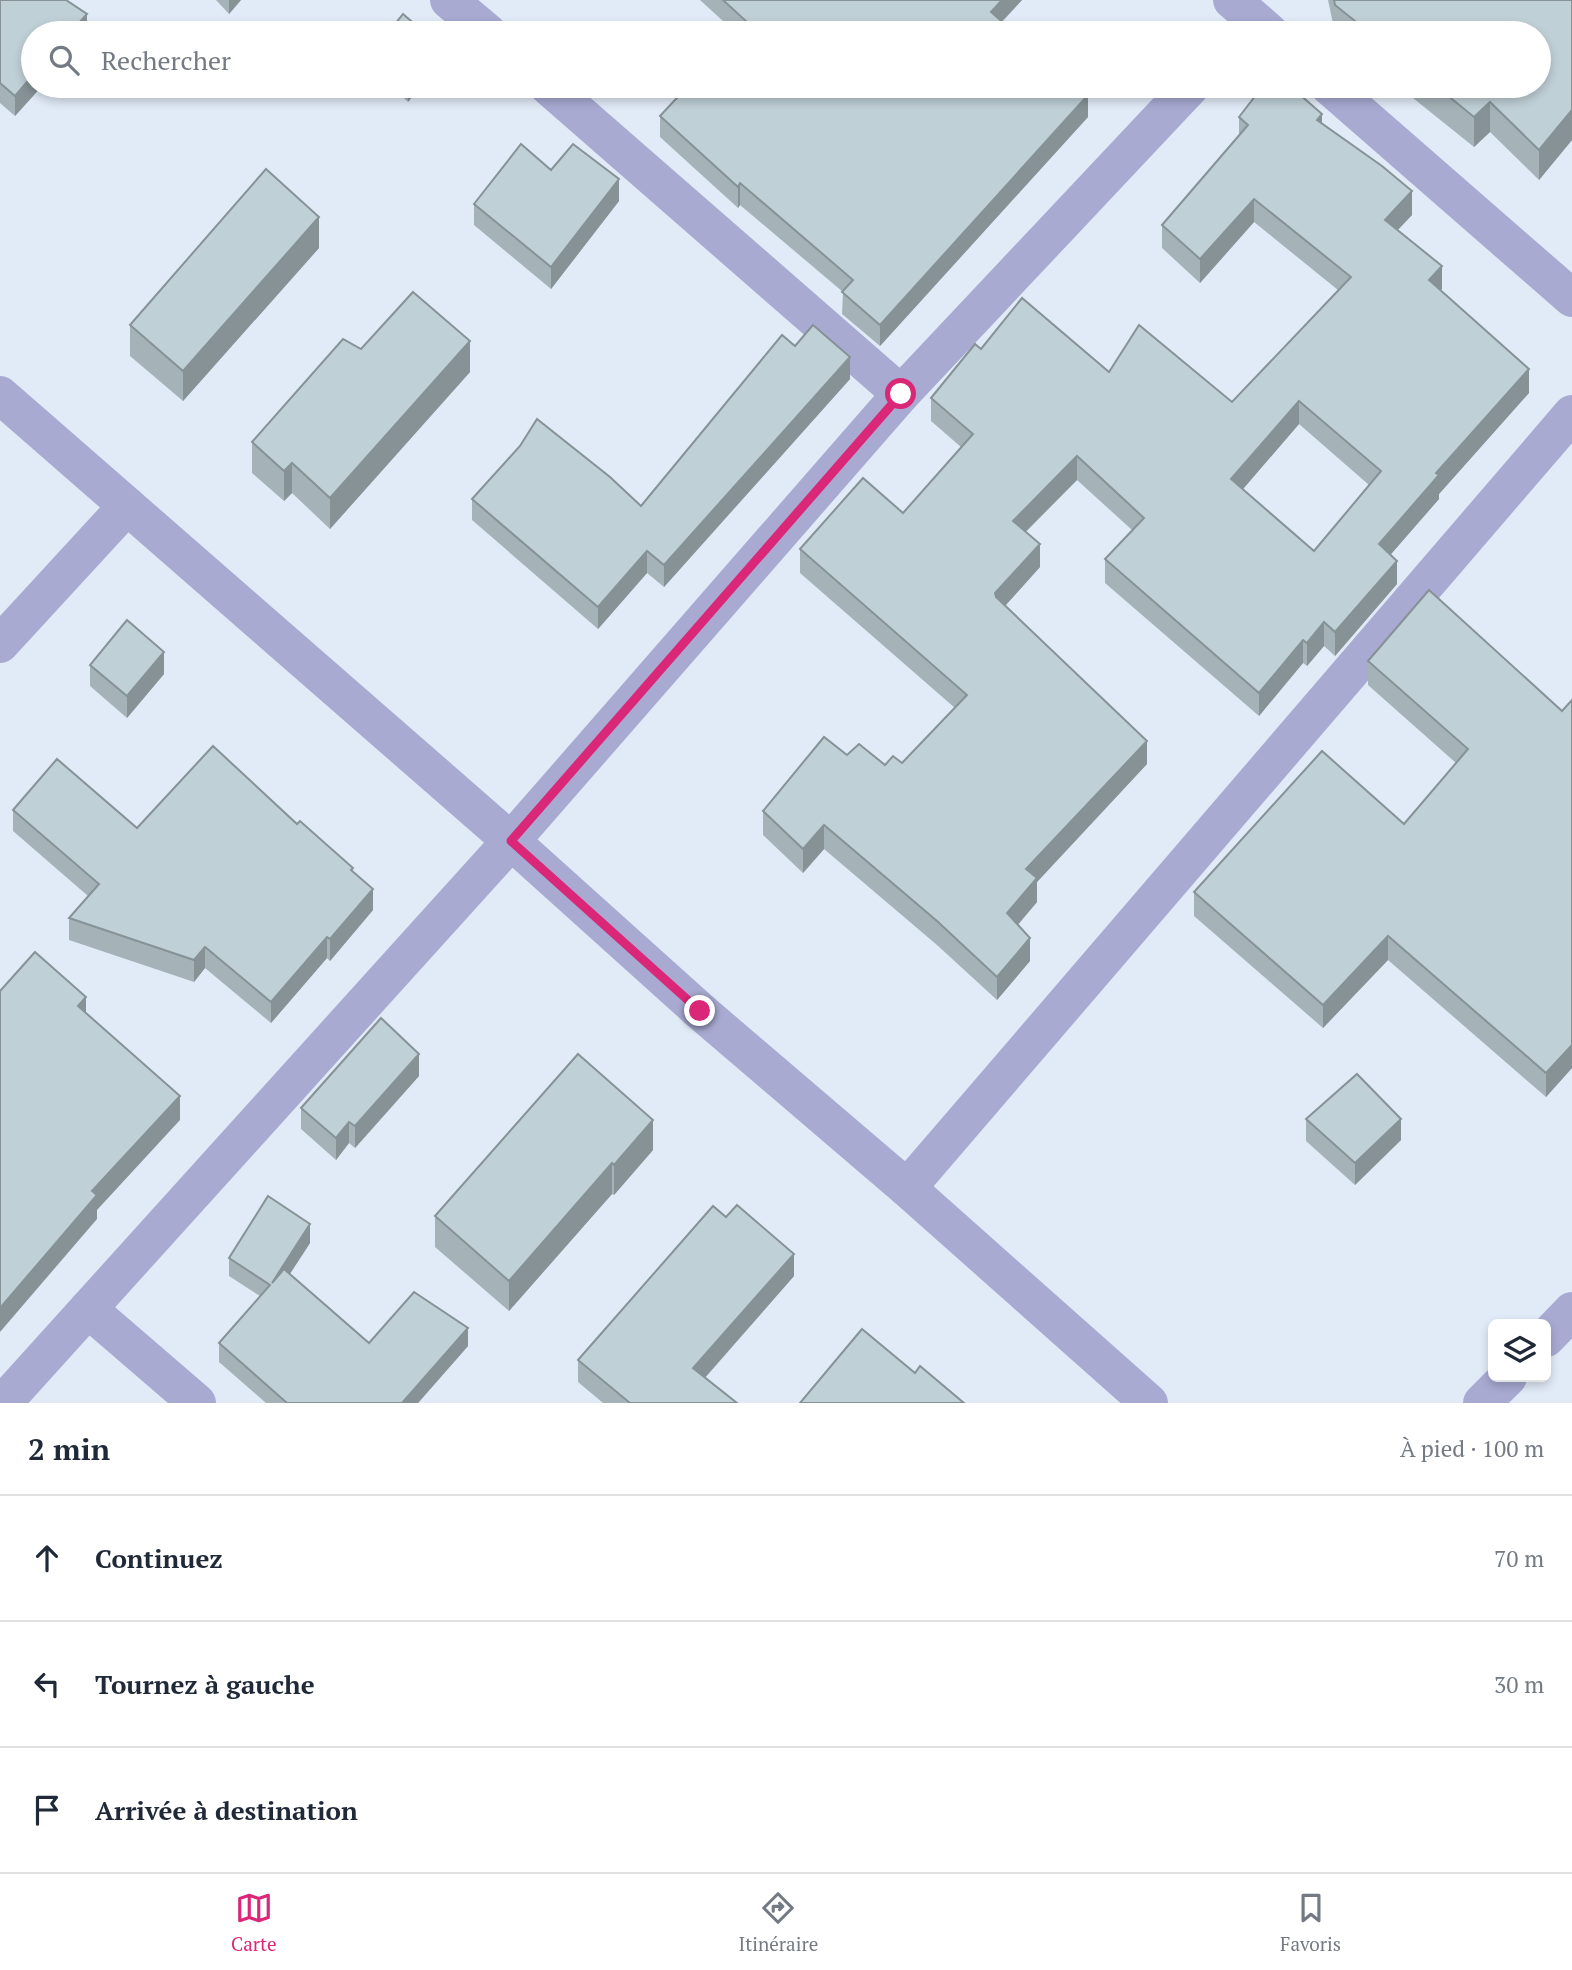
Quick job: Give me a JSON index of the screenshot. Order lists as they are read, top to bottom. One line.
{"page":{"search":"Rechercher","heading":["2 min","À pied · 100 m"],"list":[["Continuez","70 m"],["Tournez à gauche","30 m"],"Arrivée à destination"],"nav":["Carte","Itinéraire","Favoris"]}}
